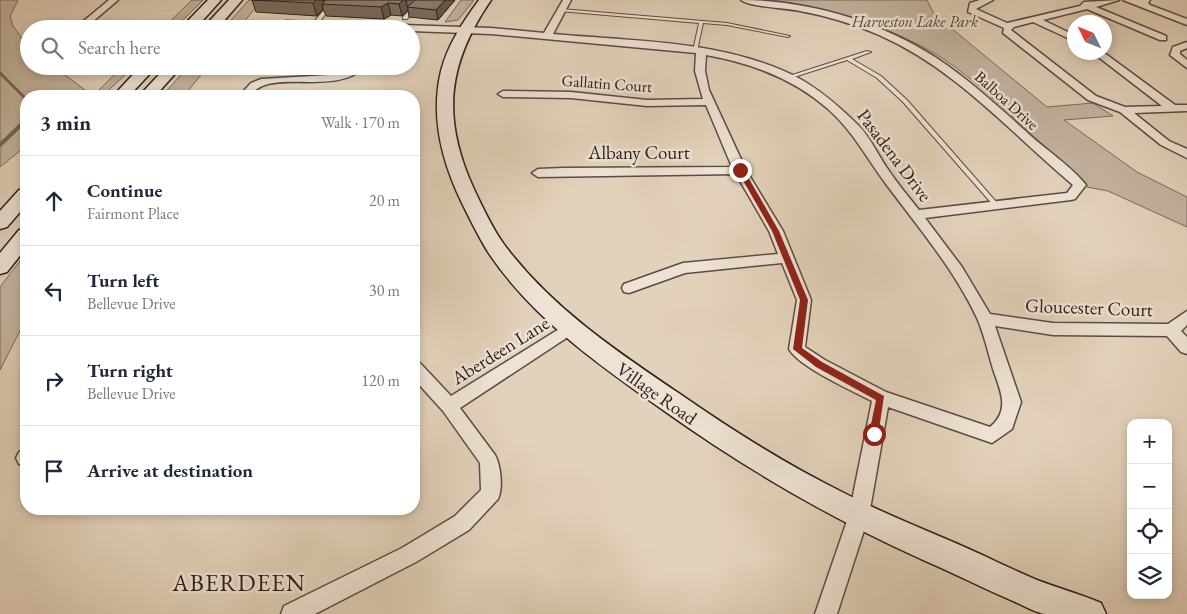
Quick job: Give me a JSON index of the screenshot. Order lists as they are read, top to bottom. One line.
{"streets":{"street":["Gallatin Court","Balboa Drive","Albany Court","Pasadena Drive","Gloucester Court","Aberdeen Lane","Village Road"]},"crossings":[["Balboa Drive","Pasadena Drive"],["Pasadena Drive","Gloucester Court"],["Pasadena Drive","Village Road"],["Aberdeen Lane","Village Road"]],"districts":["ABERDEEN"],"parks":["Harveston Lake Park"],"north":"top left","page":{"search":"Search here","heading":["3 min","Walk · 170 m"],"list":[["Continue","Fairmont Place","20 m"],["Turn left","Bellevue Drive","30 m"],["Turn right","Bellevue Drive","120 m"],"Arrive at destination"],"map_buttons":["+","−"]}}
